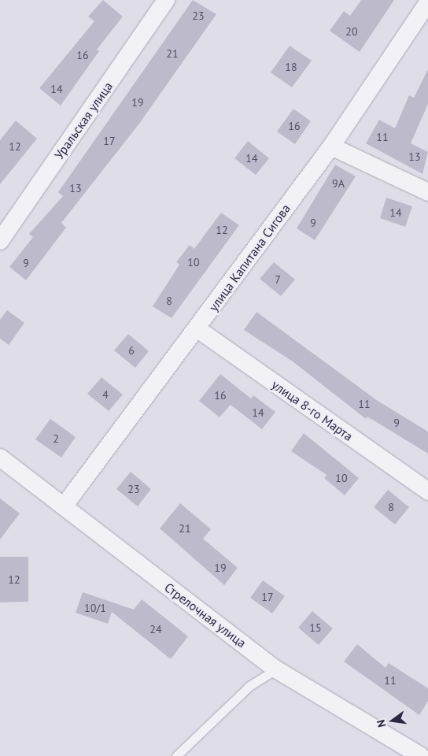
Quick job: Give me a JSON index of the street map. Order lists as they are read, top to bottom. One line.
{"streets":{"street":["Уральская улица","улица Капитана Сигова","улица 8-го Марта","Стрелочная улица"]},"crossings":[["улица Капитана Сигова","улица 8-го Марта"],["улица Капитана Сигова","Стрелочная улица"]],"house_numbers":["23","20","21","16","18","14","19","16","11","17","12","13","14","9А","13","14","9","12","10","9","7","8","6","4","16","11","14","9","2","10","23","8","21","19","12","17","10/1","15","24","11"],"north":"left"}
